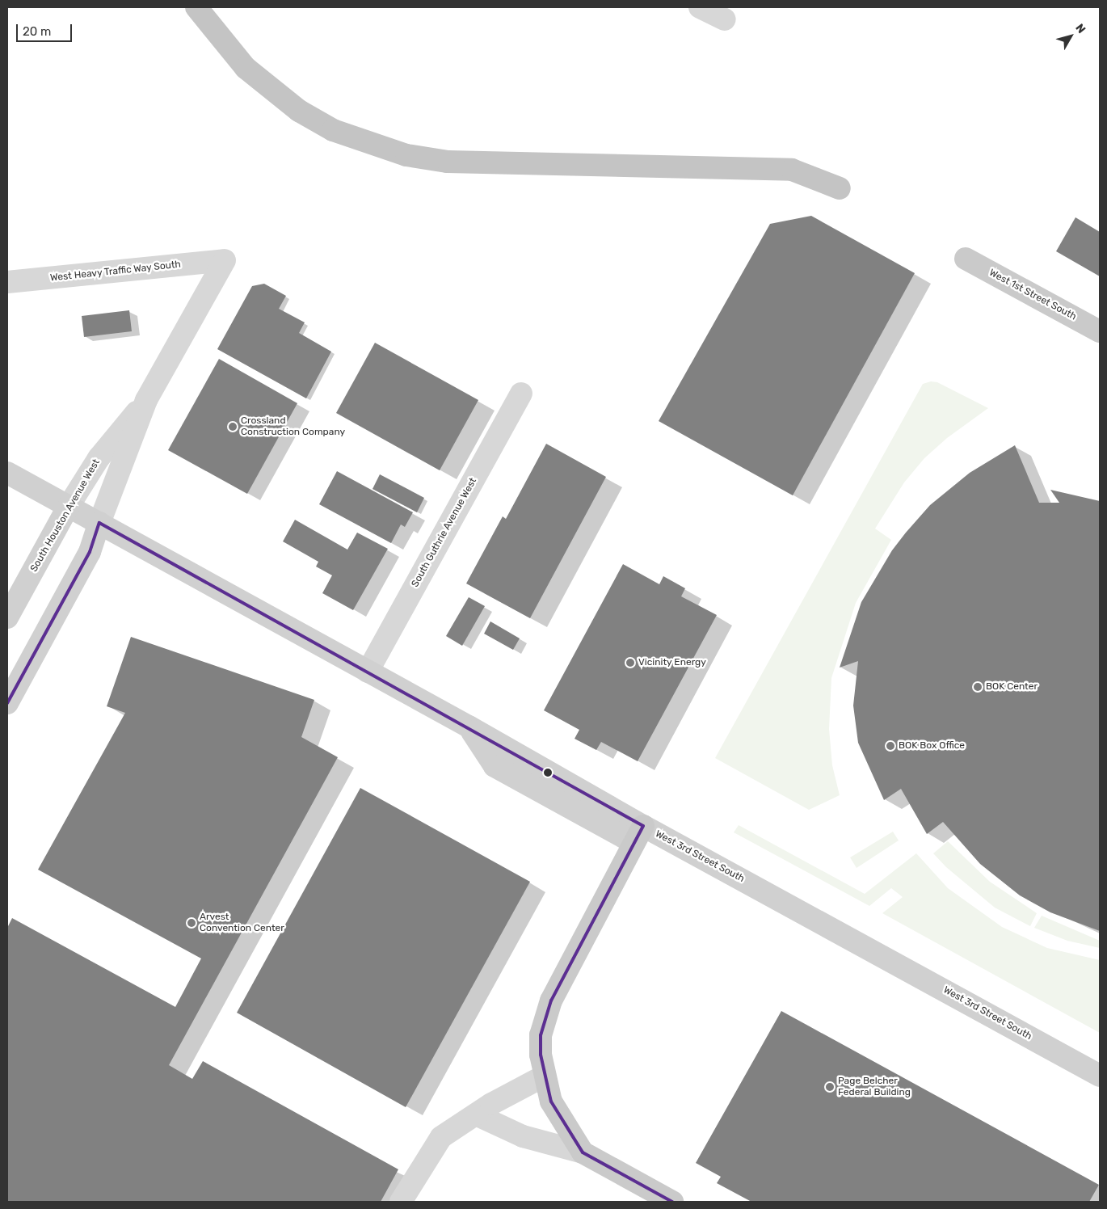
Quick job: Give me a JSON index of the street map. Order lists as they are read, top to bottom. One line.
{"streets":{"main road":["West 1st Street South","South Houston Avenue West","West 3rd Street South"],"street":["West Heavy Traffic Way South","South Guthrie Avenue West"]},"crossings":[["West Heavy Traffic Way South","South Houston Avenue West"],["South Houston Avenue West","West 3rd Street South"],["South Guthrie Avenue West","West 3rd Street South"]],"places":["Crossland Construction Company","Vicinity Energy","BOK Center","BOK Box Office","Arvest Convention Center","Page Belcher Federal Building"],"scale_bar":"20 m","north":"top right"}
